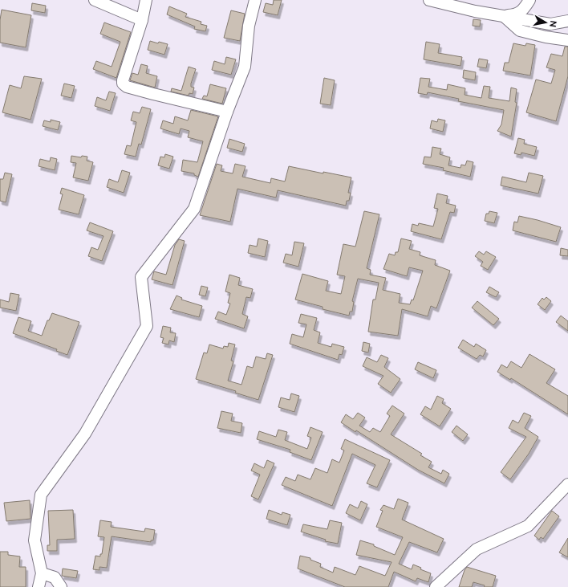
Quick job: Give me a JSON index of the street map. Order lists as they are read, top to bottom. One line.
{"north":"right"}
